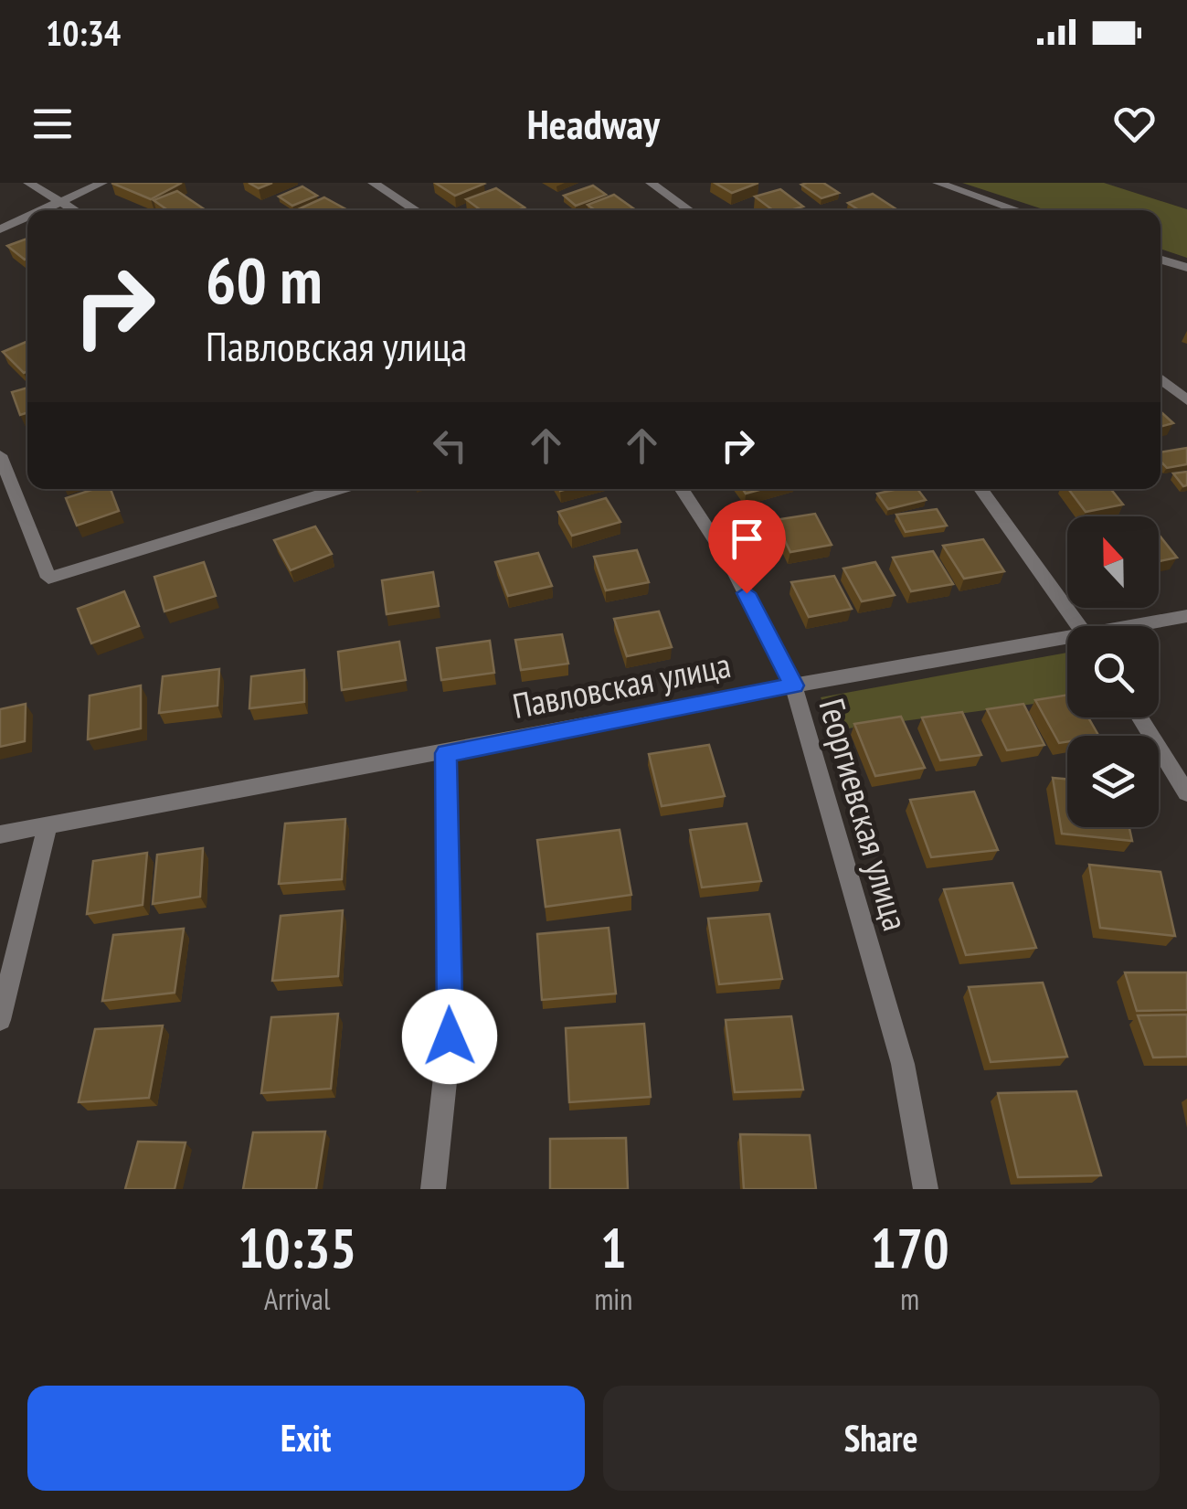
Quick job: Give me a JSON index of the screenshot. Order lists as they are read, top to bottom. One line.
{"streets":{"street":["Павловская улица","Георгиевская улица"]},"crossings":[["Павловская улица","Георгиевская улица"]],"north":"top","page":{"status":"10:34","header":"Headway","turn":["60 m","Павловская улица"],"eta":["10:35","Arrival","1","min","170","m"],"buttons":["Exit","Share"]}}
